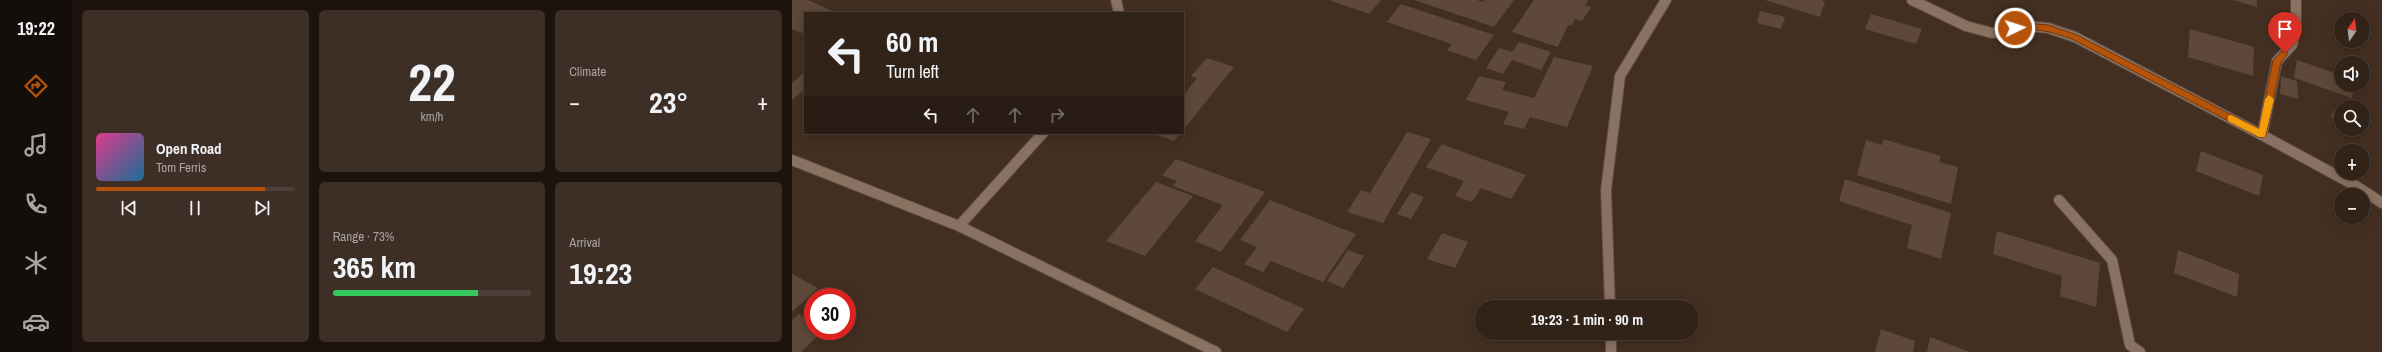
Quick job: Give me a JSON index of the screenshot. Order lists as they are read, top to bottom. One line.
{"north":"top","page":{"tabs":"19:22","tile":[["22","km/h"],"Climate",["Range · 73%","365 km"],["Arrival","19:23"]],"map_buttons":["+","−"],"turn":["60 m","Turn left"],"heat":["−","23°","+"],"song":["Open Road","Tom Ferris"],"limit":"30","trip":"19:23 · 1 min · 90 m"}}
